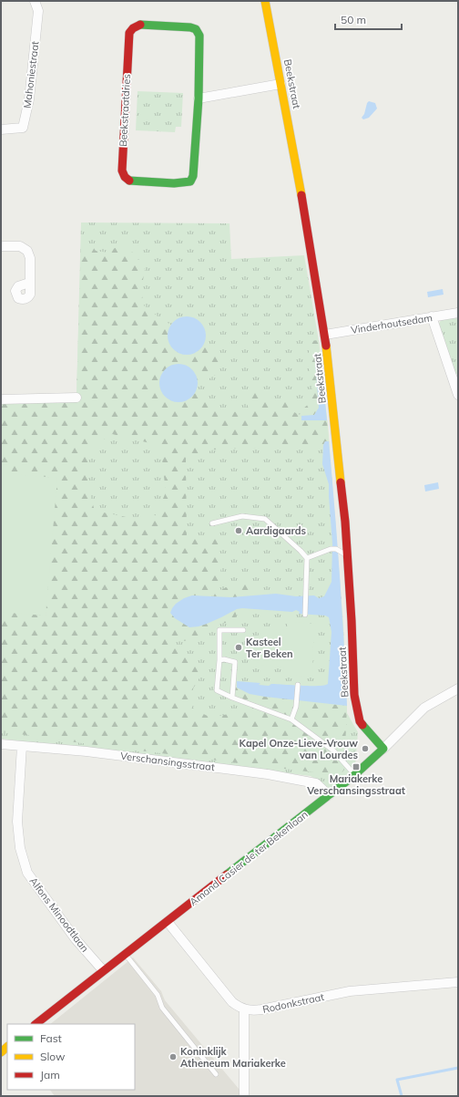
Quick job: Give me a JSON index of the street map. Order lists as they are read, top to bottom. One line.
{"streets":{"street":["Mahoniestraat","Beekstraat","Beekstraatdries","Vinderhoutsedam","Verschansingsstraat","Amand Casier de ter Bekenlaan","Alfons Minoodtlaan","Rodonkstraat"]},"crossings":[["Beekstraat","Vinderhoutsedam"],["Beekstraat","Amand Casier de ter Bekenlaan"],["Verschansingsstraat","Amand Casier de ter Bekenlaan"],["Verschansingsstraat","Alfons Minoodtlaan"],["Amand Casier de ter Bekenlaan","Alfons Minoodtlaan"]],"places":{"other":["Aardigaards","Kasteel Ter Beken","Kapel Onze-Lieve-Vrouw van Lourdes","Koninklijk Atheneum Mariakerke"],"transit":["Mariakerke Verschansingsstraat"]},"legend":["Fast","Slow","Jam"],"scale_bar":"50 m"}
